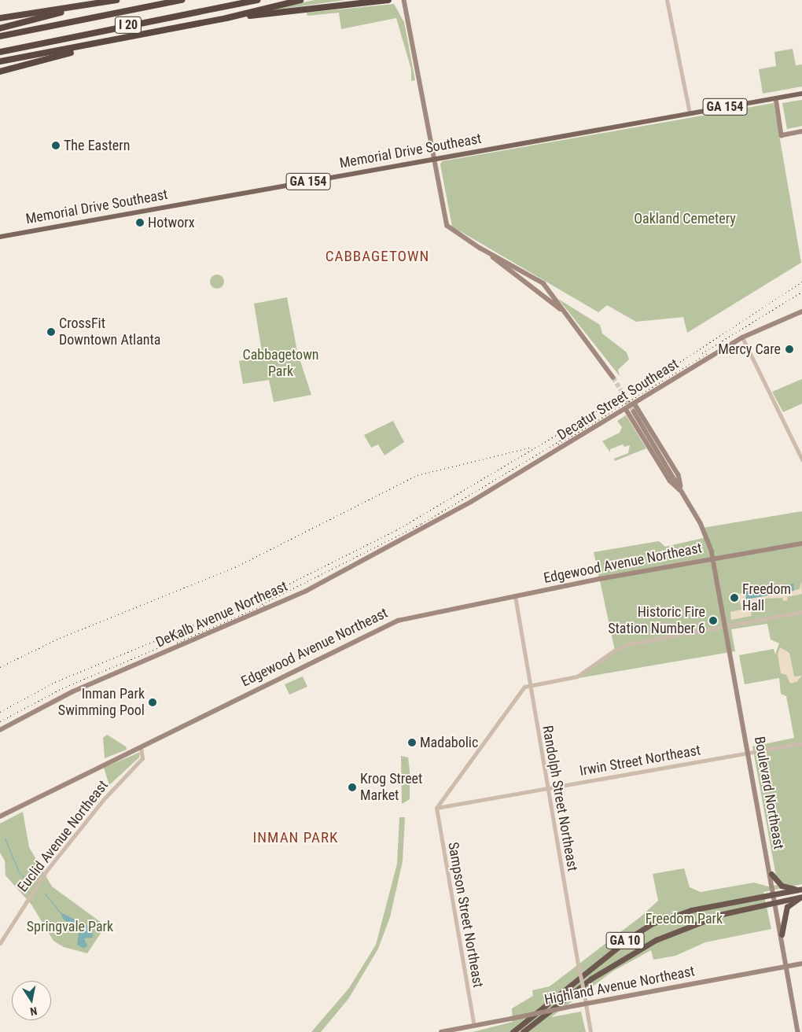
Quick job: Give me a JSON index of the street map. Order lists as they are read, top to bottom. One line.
{"streets":{"highway":["I 20","GA 10"],"main road":["GA 154","Memorial Drive Southeast","Decatur Street Southeast","Edgewood Avenue Northeast","DeKalb Avenue Northeast","Boulevard Northeast","Highland Avenue Northeast"],"street":["Irwin Street Northeast","Randolph Street Northeast","Euclid Avenue Northeast","Sampson Street Northeast"]},"crossings":[["Decatur Street Southeast","DeKalb Avenue Northeast"],["Edgewood Avenue Northeast","Boulevard Northeast"],["Edgewood Avenue Northeast","Randolph Street Northeast"],["Edgewood Avenue Northeast","Euclid Avenue Northeast"],["Irwin Street Northeast","Boulevard Northeast"],["Irwin Street Northeast","Randolph Street Northeast"],["Irwin Street Northeast","Sampson Street Northeast"],["Boulevard Northeast","GA 10"],["Boulevard Northeast","Highland Avenue Northeast"],["Randolph Street Northeast","Highland Avenue Northeast"],["Sampson Street Northeast","Highland Avenue Northeast"]],"districts":["CABBAGETOWN","INMAN PARK"],"parks":["Oakland Cemetery","Cabbagetown Park","Freedom Park","Springvale Park"],"places":["The Eastern","Hotworx","CrossFit Downtown Atlanta","Mercy Care","Freedom Hall","Historic Fire Station Number 6","Inman Park Swimming Pool","Madabolic","Krog Street Market"],"north":"bottom"}
